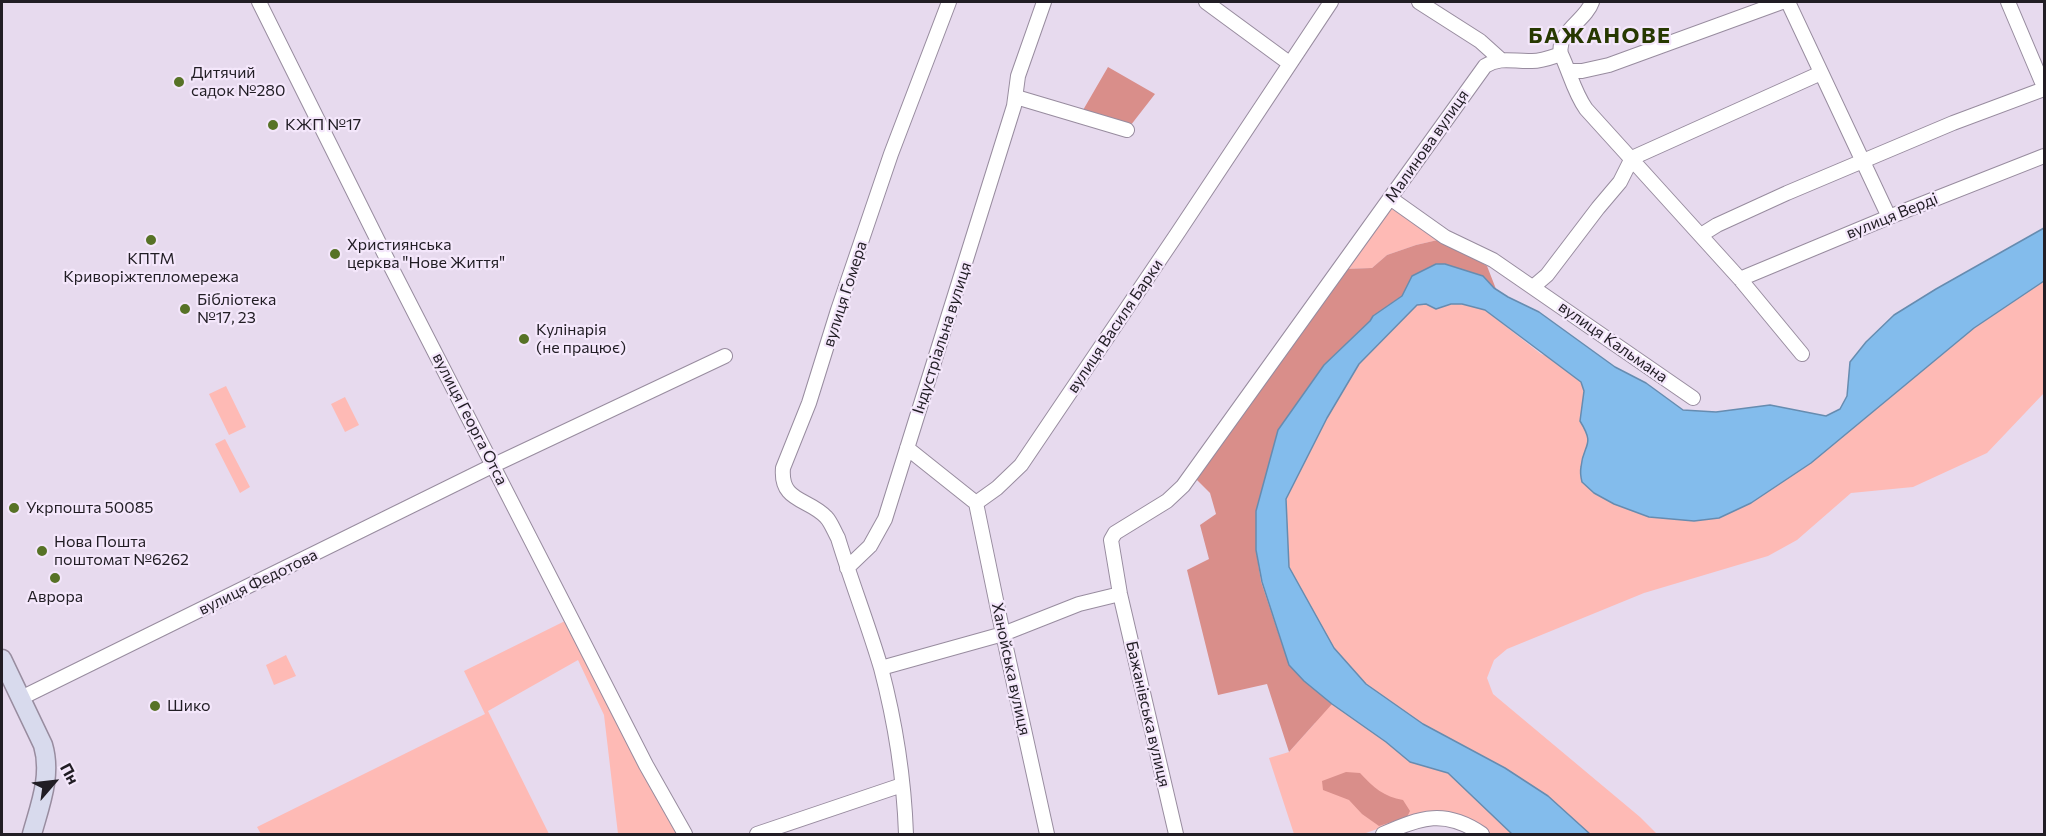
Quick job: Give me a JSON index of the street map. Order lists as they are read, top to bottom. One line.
{"streets":{"street":["Малинова вулиця","вулиця Верді","вулиця Гомера","вулиця Василя Барки","Індустріальна вулиця","вулиця Кальмана","вулиця Георга Отса","вулиця Федотова","Ханойська вулиця","Бажанівська вулиця"]},"crossings":[["Малинова вулиця","вулиця Кальмана"],["Малинова вулиця","Бажанівська вулиця"],["вулиця Гомера","Індустріальна вулиця"],["вулиця Василя Барки","Ханойська вулиця"],["вулиця Георга Отса","вулиця Федотова"]],"districts":["БАЖАНОВЕ"],"places":["Дитячий садок №280","КЖП №17","КПТМ Криворіжтепломережа","Християнська церква \"Нове Життя\"","Бібліотека №17, 23","Кулінарія (не працює)","Укрпошта 50085","Нова Пошта поштомат №6262","Аврора","Шико"],"north":"top right"}
